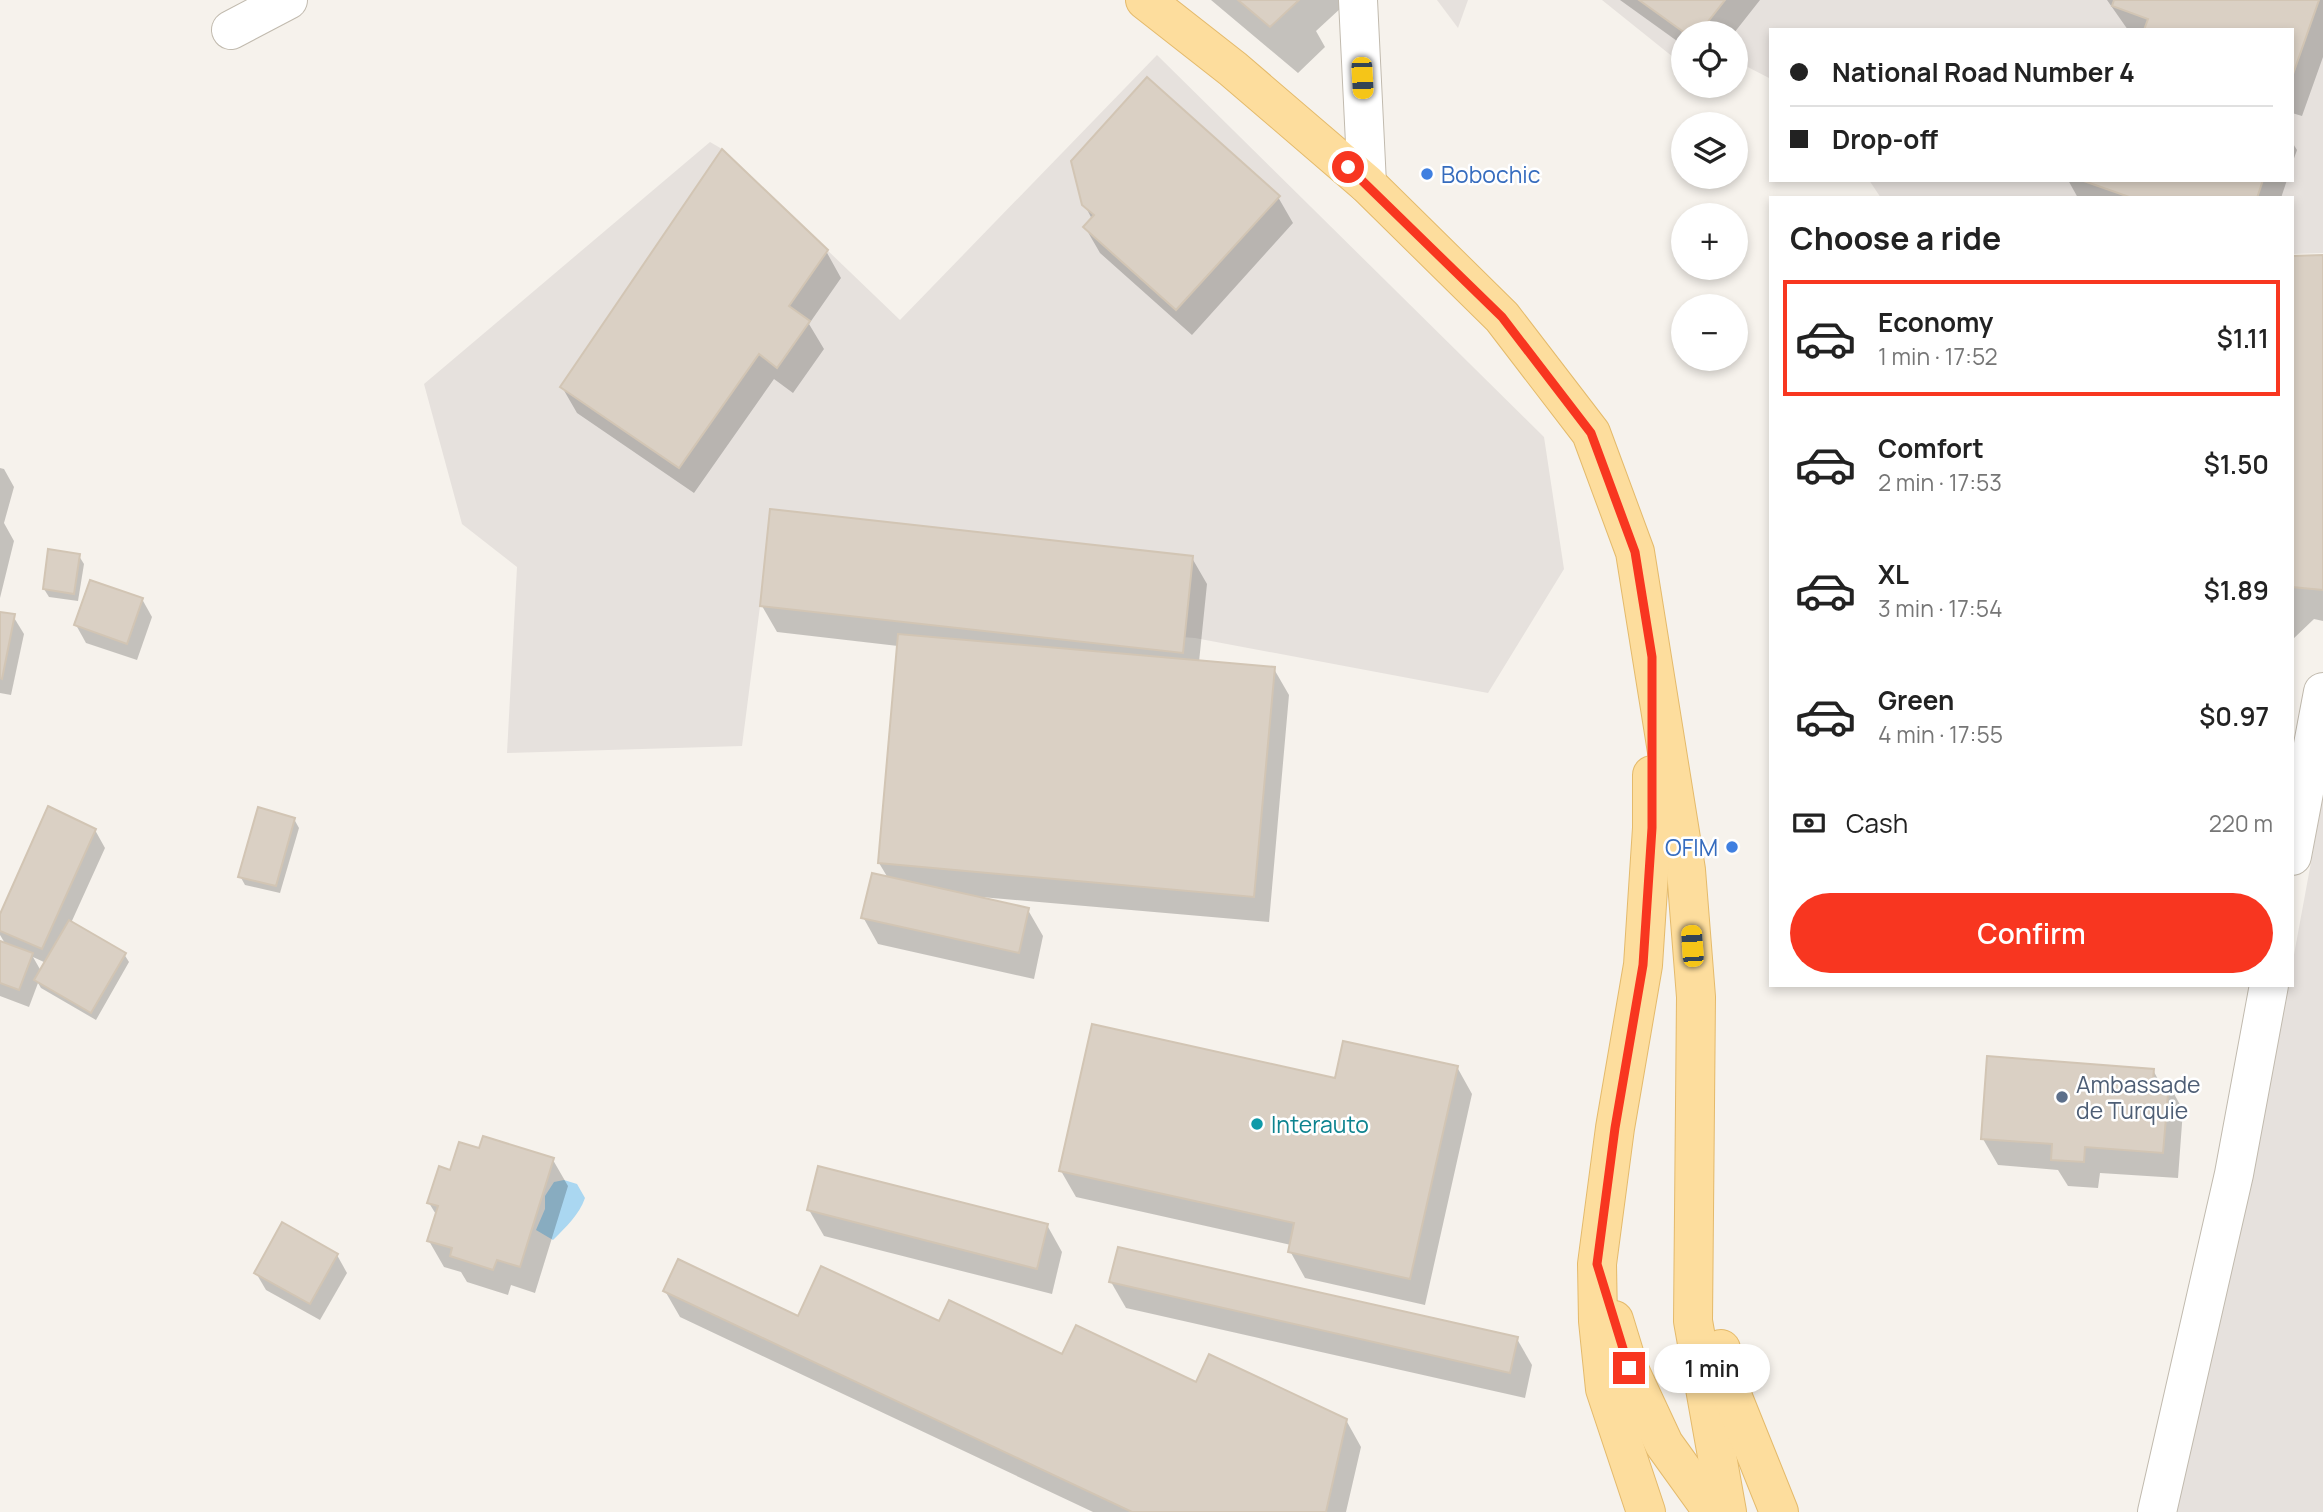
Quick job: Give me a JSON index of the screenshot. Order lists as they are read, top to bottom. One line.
{"places":["Bobochic","OFIM","Ambassade de Turquie","Interauto"],"page":{"map_buttons":["+","−"],"banner":["National Road Number 4","Drop-off"],"heading":"Choose a ride","list":[{"name":"Economy","note":"1 min · 17:52","value":"$1.11"},{"name":"Comfort","note":"2 min · 17:53","value":"$1.50"},{"name":"XL","note":"3 min · 17:54","value":"$1.89"},{"name":"Green","note":"4 min · 17:55","value":"$0.97"}],"pay":["Cash","220 m"],"buttons":"Confirm","bubble":"1 min"}}
